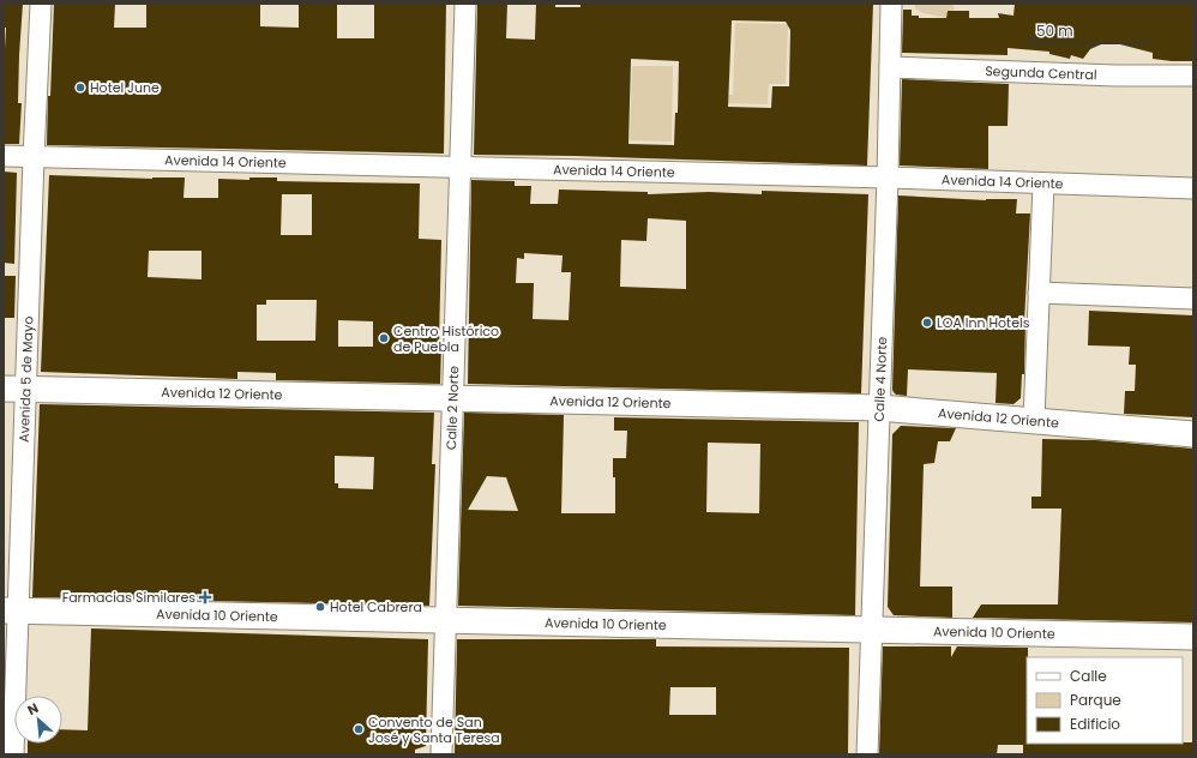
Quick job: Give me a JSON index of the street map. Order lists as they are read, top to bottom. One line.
{"streets":{"main road":["Avenida 12 Oriente","Avenida 10 Oriente"],"street":["Segunda Central","Avenida 14 Oriente","Avenida 5 de Mayo","Calle 4 Norte","Calle 2 Norte"]},"crossings":[["Segunda Central","Calle 4 Norte"],["Avenida 14 Oriente","Avenida 5 de Mayo"],["Avenida 14 Oriente","Calle 4 Norte"],["Avenida 14 Oriente","Calle 2 Norte"],["Avenida 5 de Mayo","Avenida 12 Oriente"],["Avenida 5 de Mayo","Avenida 10 Oriente"],["Calle 4 Norte","Avenida 12 Oriente"],["Calle 4 Norte","Avenida 10 Oriente"],["Avenida 12 Oriente","Calle 2 Norte"],["Calle 2 Norte","Avenida 10 Oriente"]],"places":{"other":["Hotel June","LOA Inn Hotels","Centro Histórico de Puebla","Hotel Cabrera","Convento de San José y Santa Teresa"],"health":["Farmacias Similares"]},"legend":["Calle","Parque","Edificio"],"scale_bar":"50 m","north":"top left"}
